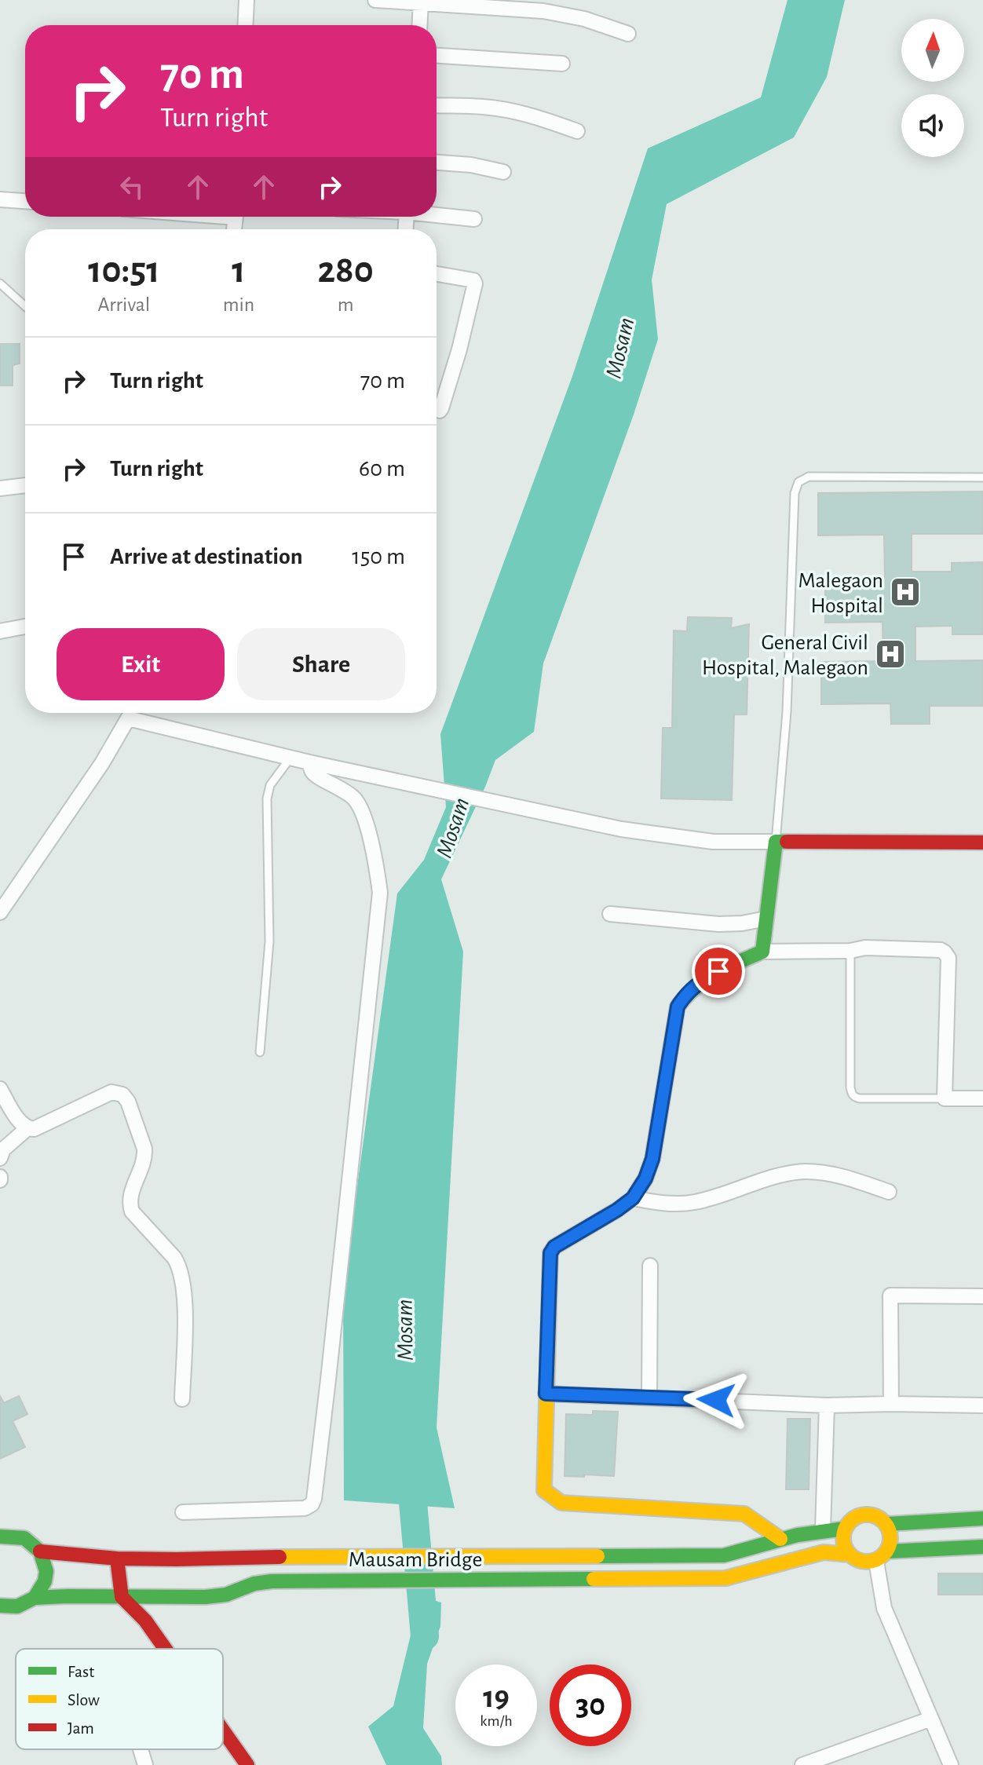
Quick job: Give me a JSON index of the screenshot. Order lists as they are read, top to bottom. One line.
{"streets":{"main road":["Mausam Bridge"]},"water":["Mosam"],"places":{"hospital":["Malegaon Hospital","General Civil Hospital, Malegaon"]},"legend":["Fast","Slow","Jam"],"north":"top","page":{"turn":["70 m","Turn right"],"eta":["10:51","Arrival","1","min","280","m"],"list":[{"name":"Turn right","value":"70 m"},{"name":"Turn right","value":"60 m"},{"name":"Arrive at destination","value":"150 m"}],"buttons":["Exit","Share"],"speed":"19 km/h","limit":"30"}}
